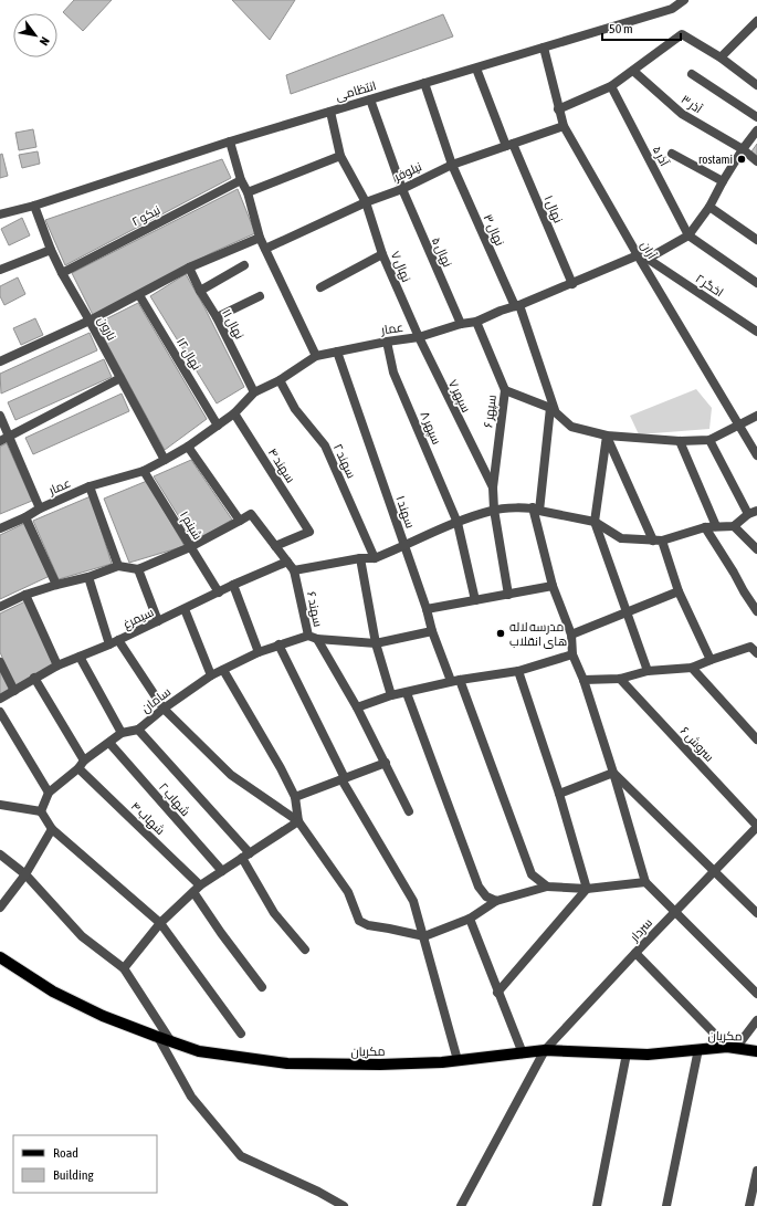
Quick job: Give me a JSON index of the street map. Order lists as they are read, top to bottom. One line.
{"streets":{"main road":["مکریان"],"street":["انتظامی","آذر ۳","آذر ۵","نیلوفر","نهال ۱","نیکو ۲","نهال ۳","آران","نهال ۵","نهال ۷","اخگر ۲","نهال ۱۱","نارون","عمار","نهال ۱۲","سپهر ۷","سپهر ۶","سپهر ۸","سهند ۲","سهند ۴","سهند ۱","شبنم ۱","سهند ۶","سیمرغ","سامان","سروش ۶","شهاب ۲","شهاب ۴","سردار"]},"crossings":[["انتظامی","نهال ۱"],["انتظامی","نهال ۳"],["انتظامی","آران"],["انتظامی","نهال ۵"],["انتظامی","نهال ۷"],["انتظامی","نارون"],["نیلوفر","نهال ۱"],["نیلوفر","نهال ۳"],["نیلوفر","آران"],["نیلوفر","نهال ۵"],["نیلوفر","نهال ۷"],["نهال ۱","عمار"],["نیکو ۲","نارون"],["نهال ۳","عمار"],["آران","عمار"],["نهال ۵","عمار"],["نهال ۷","عمار"],["نهال ۷","سپهر ۷"],["نهال ۱۱","عمار"],["نارون","عمار"],["عمار","نهال ۱۲"],["عمار","سپهر ۷"],["عمار","سپهر ۶"],["عمار","سپهر ۸"],["عمار","سهند ۲"],["عمار","سهند ۴"],["عمار","سهند ۱"],["عمار","شبنم ۱"],["سپهر ۷","سپهر ۶"],["سهند ۴","سهند ۶"],["شبنم ۱","سیمرغ"],["سهند ۶","سیمرغ"],["سهند ۶","سامان"],["سامان","شهاب ۲"],["سامان","شهاب ۴"],["سروش ۶","سردار"],["سردار","مکریان"]],"places":["rostami","مدرسه لاله های انقلاب"],"legend":["Road","Building"],"scale_bar":"50 m","north":"bottom right"}
